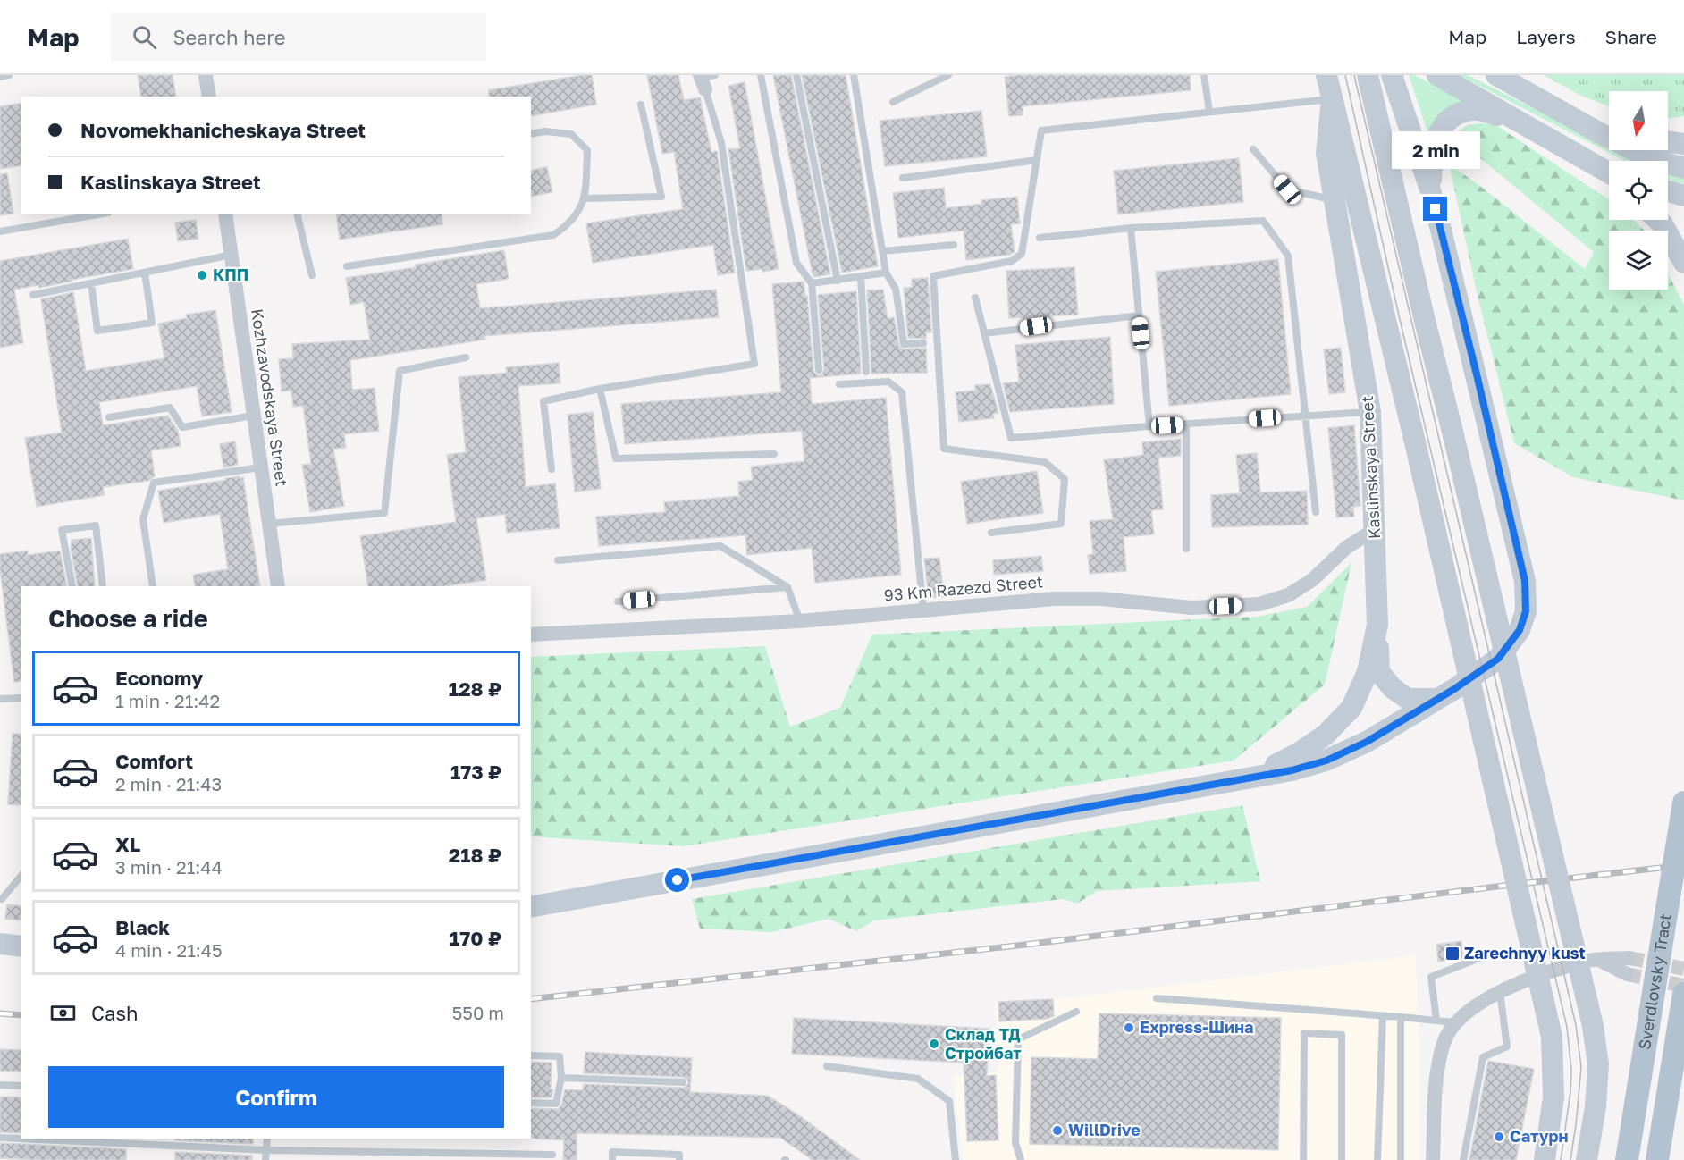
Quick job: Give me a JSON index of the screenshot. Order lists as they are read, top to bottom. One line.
{"streets":{"main road":["Kaslinskaya Street","Sverdlovsky Tract"],"street":["Kozhzavodskaya Street","93 Km Razezd Street"]},"crossings":[["Kaslinskaya Street","93 Km Razezd Street"]],"places":{"other":["КПП","Express-Шина","Склад ТД Стройбат","WillDrive","Сатурн"],"transit":["Zarechnyy kust"]},"north":"bottom","page":{"header":"Map","search":"Search here","nav":["Map","Layers","Share"],"banner":["Novomekhanicheskaya Street","Kaslinskaya Street"],"bubble":"2 min","heading":"Choose a ride","list":[{"name":"Economy","note":"1 min · 21:42","value":"128 ₽"},{"name":"Comfort","note":"2 min · 21:43","value":"173 ₽"},{"name":"XL","note":"3 min · 21:44","value":"218 ₽"},{"name":"Black","note":"4 min · 21:45","value":"170 ₽"}],"pay":["Cash","550 m"],"buttons":"Confirm"}}
